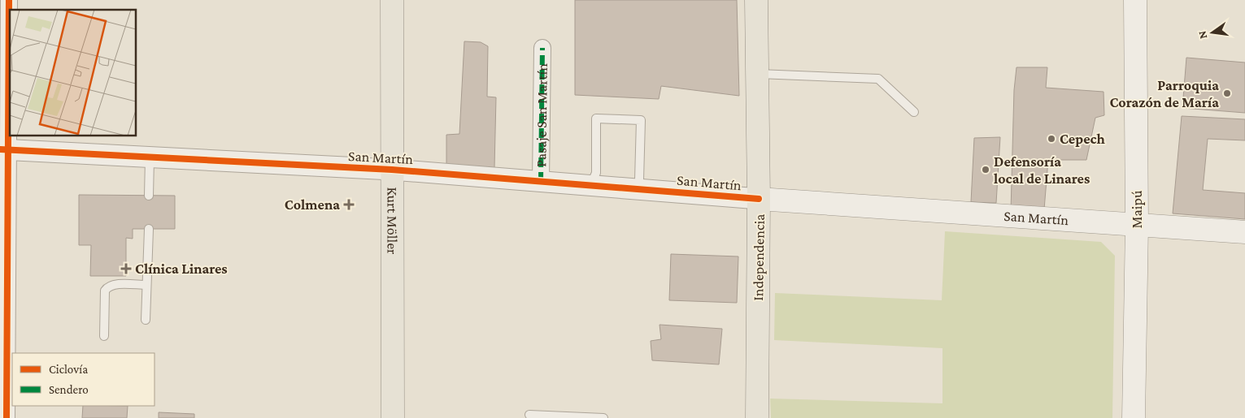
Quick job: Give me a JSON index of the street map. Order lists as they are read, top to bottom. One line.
{"streets":{"main road":["San Martín","Maipú","Kurt Möller","Independencia"],"street":["Pasaje San Martín"]},"crossings":[["Pasaje San Martín","San Martín"],["San Martín","Maipú"],["San Martín","Kurt Möller"],["San Martín","Independencia"]],"places":{"other":["Parroquia Corazón de María","Cepech","Defensoría local de Linares"],"health":["Colmena","Clínica Linares"]},"legend":["Ciclovía","Sendero"],"north":"left"}
